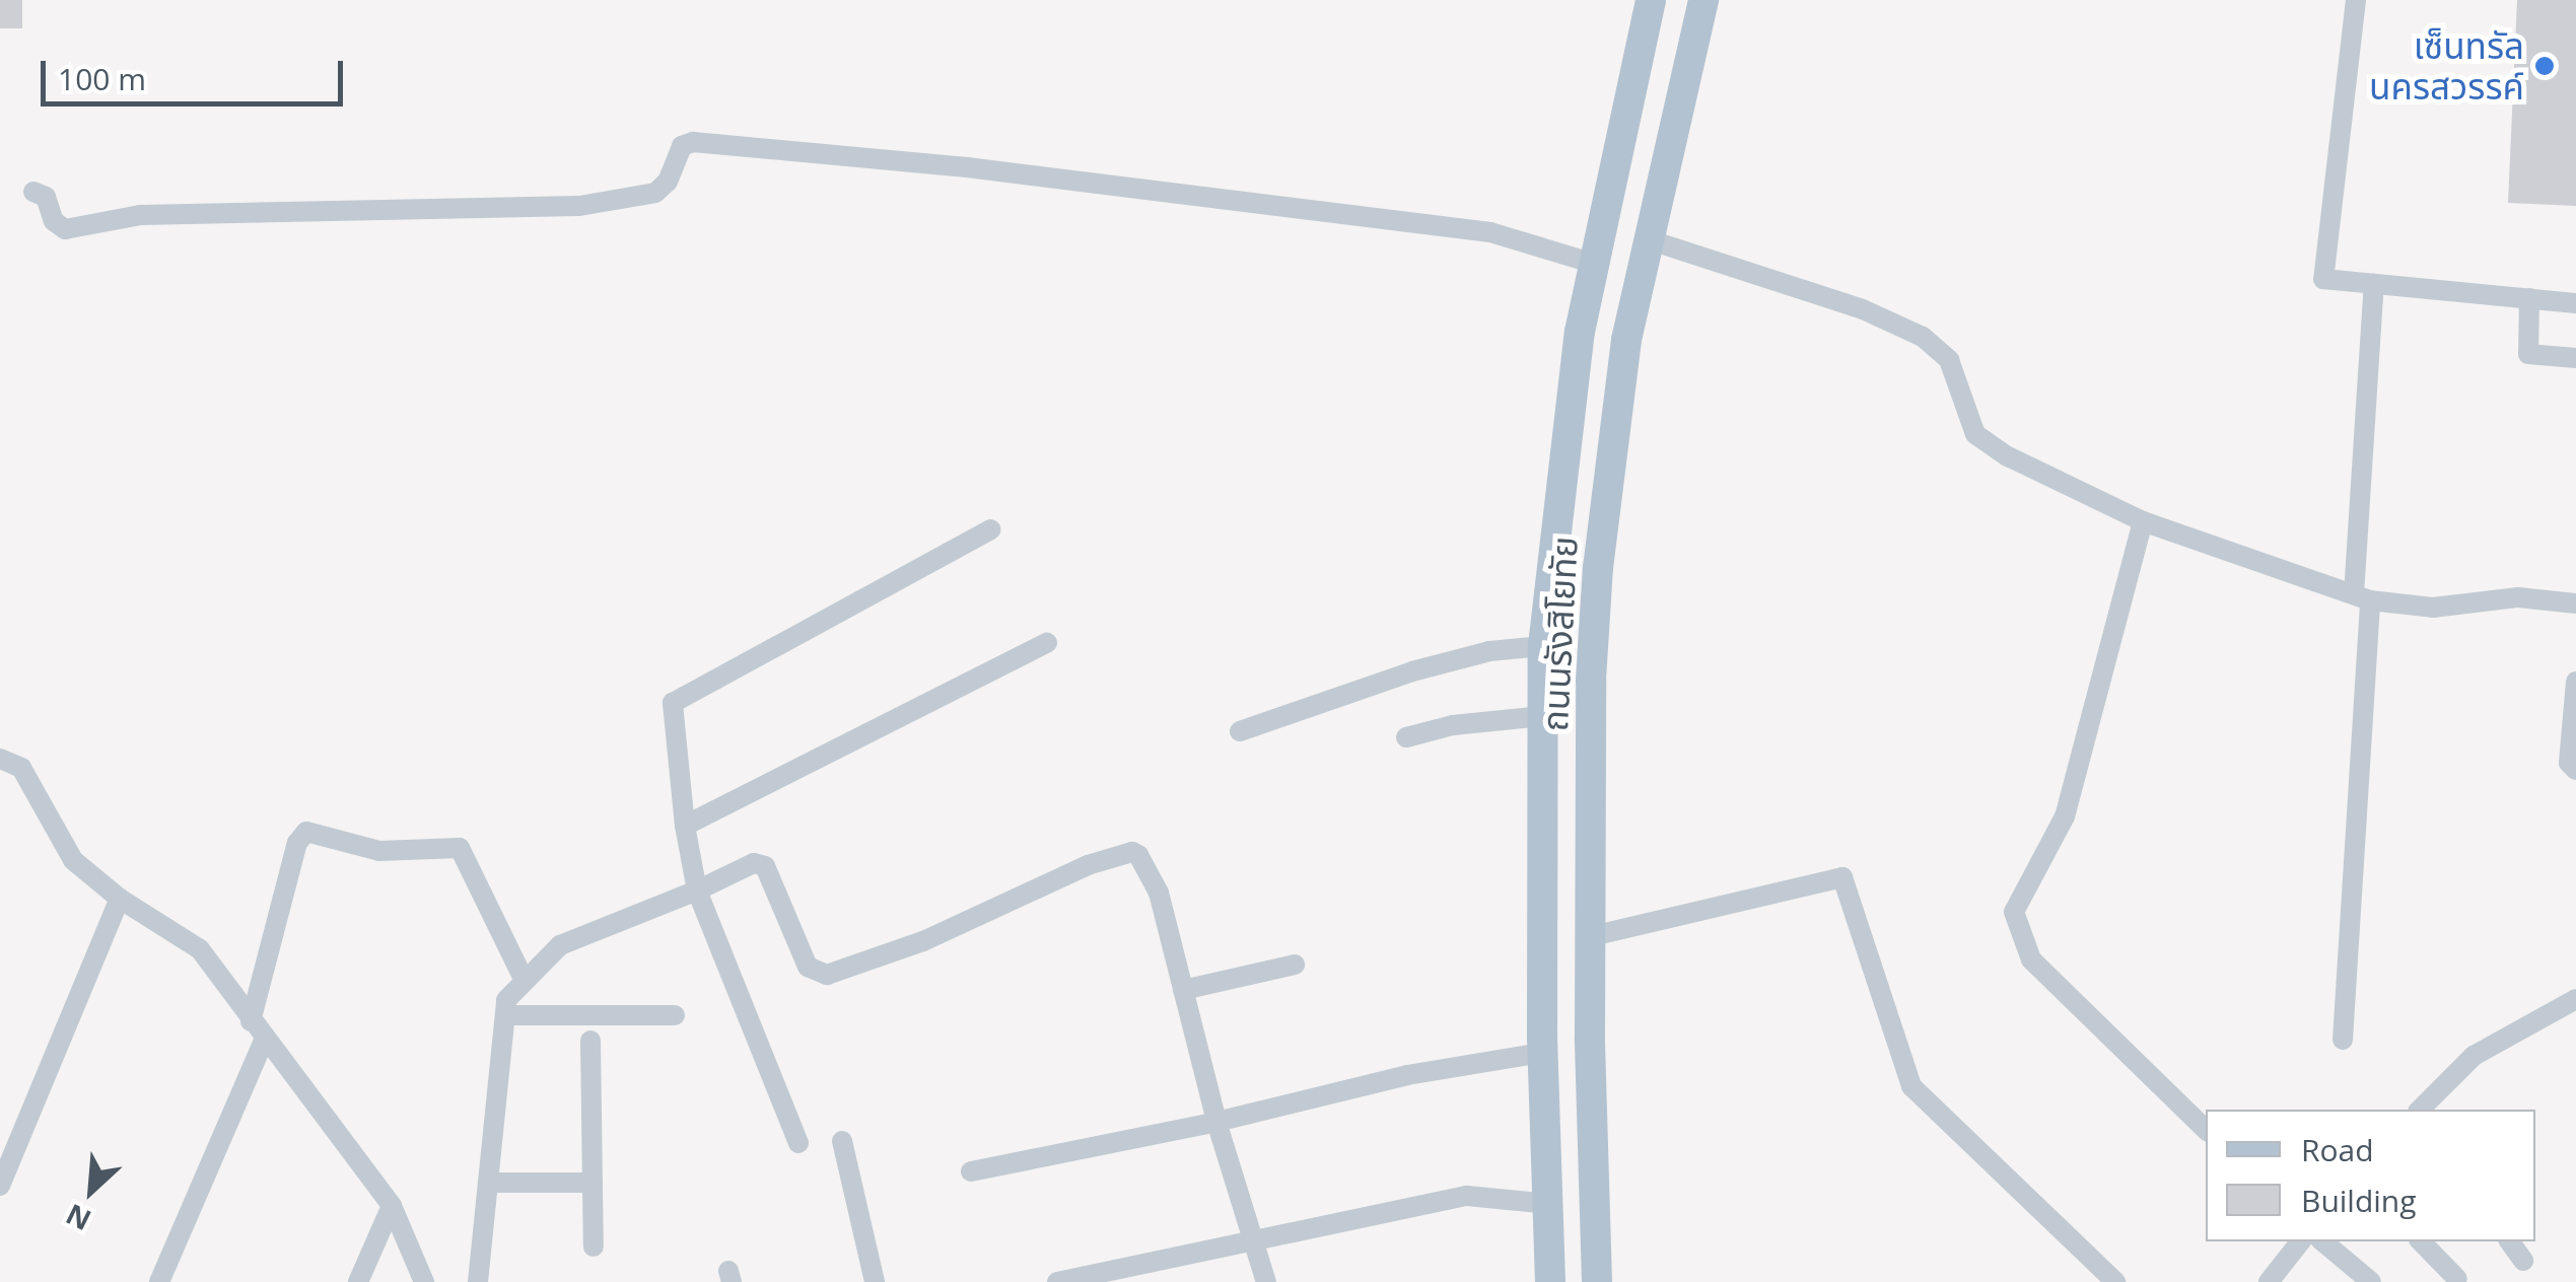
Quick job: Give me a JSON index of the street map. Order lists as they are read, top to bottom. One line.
{"streets":{"main road":["ถนนรังสิโยทัย"]},"places":["เซ็นทรัล นครสวรรค์"],"legend":["Road","Building"],"scale_bar":"100 m","north":"bottom left"}
